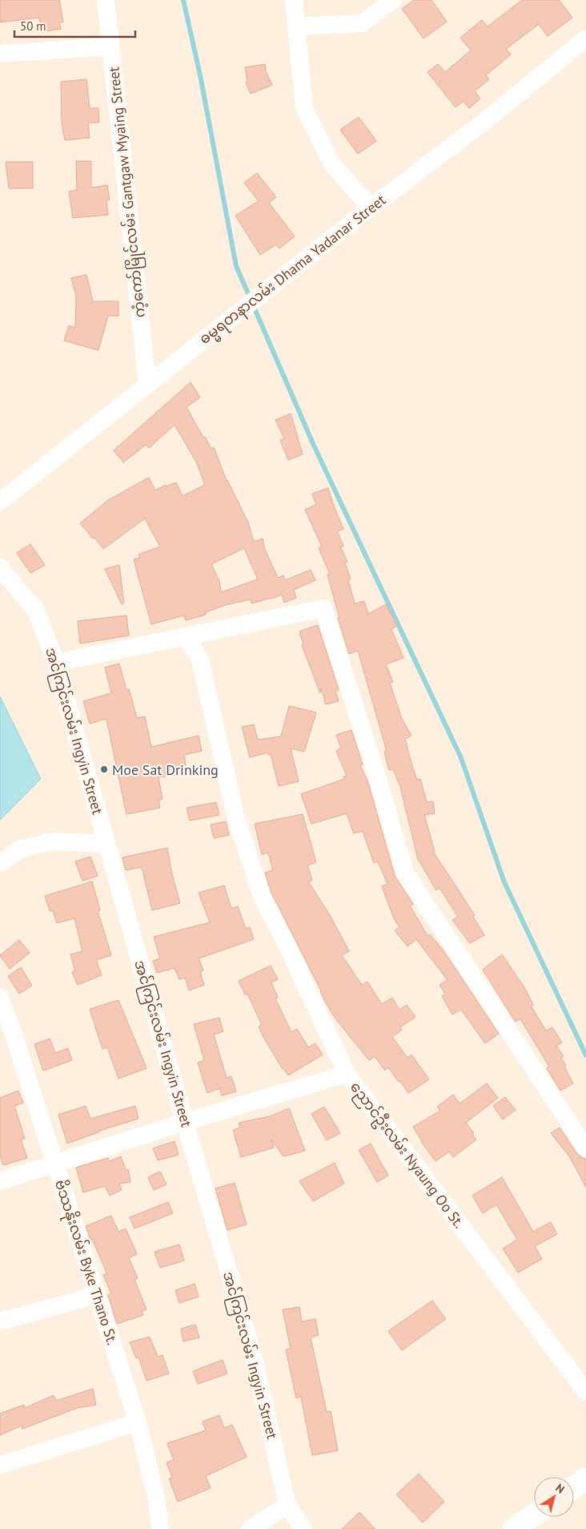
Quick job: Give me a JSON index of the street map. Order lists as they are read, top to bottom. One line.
{"streets":{"street":["ကံ့ကော်မြိုင်လမ်း Gantgaw Myaing Street","ဓမ္မရတနာလမ်း Dhama Yadanar Street","အင်ကြင်းလမ်း Ingyin Street","ညောင်ဦးလမ်း Nyaung Oo St.","ဗိဿနိုးလမ်း Byke Thano St."]},"crossings":[["ကံ့ကော်မြိုင်လမ်း Gantgaw Myaing Street","ဓမ္မရတနာလမ်း Dhama Yadanar Street"],["အင်ကြင်းလမ်း Ingyin Street","ညောင်ဦးလမ်း Nyaung Oo St."],["ညောင်ဦးလမ်း Nyaung Oo St.","ဗိဿနိုးလမ်း Byke Thano St."]],"places":["Moe Sat Drinking"],"scale_bar":"50 m","north":"top right"}
